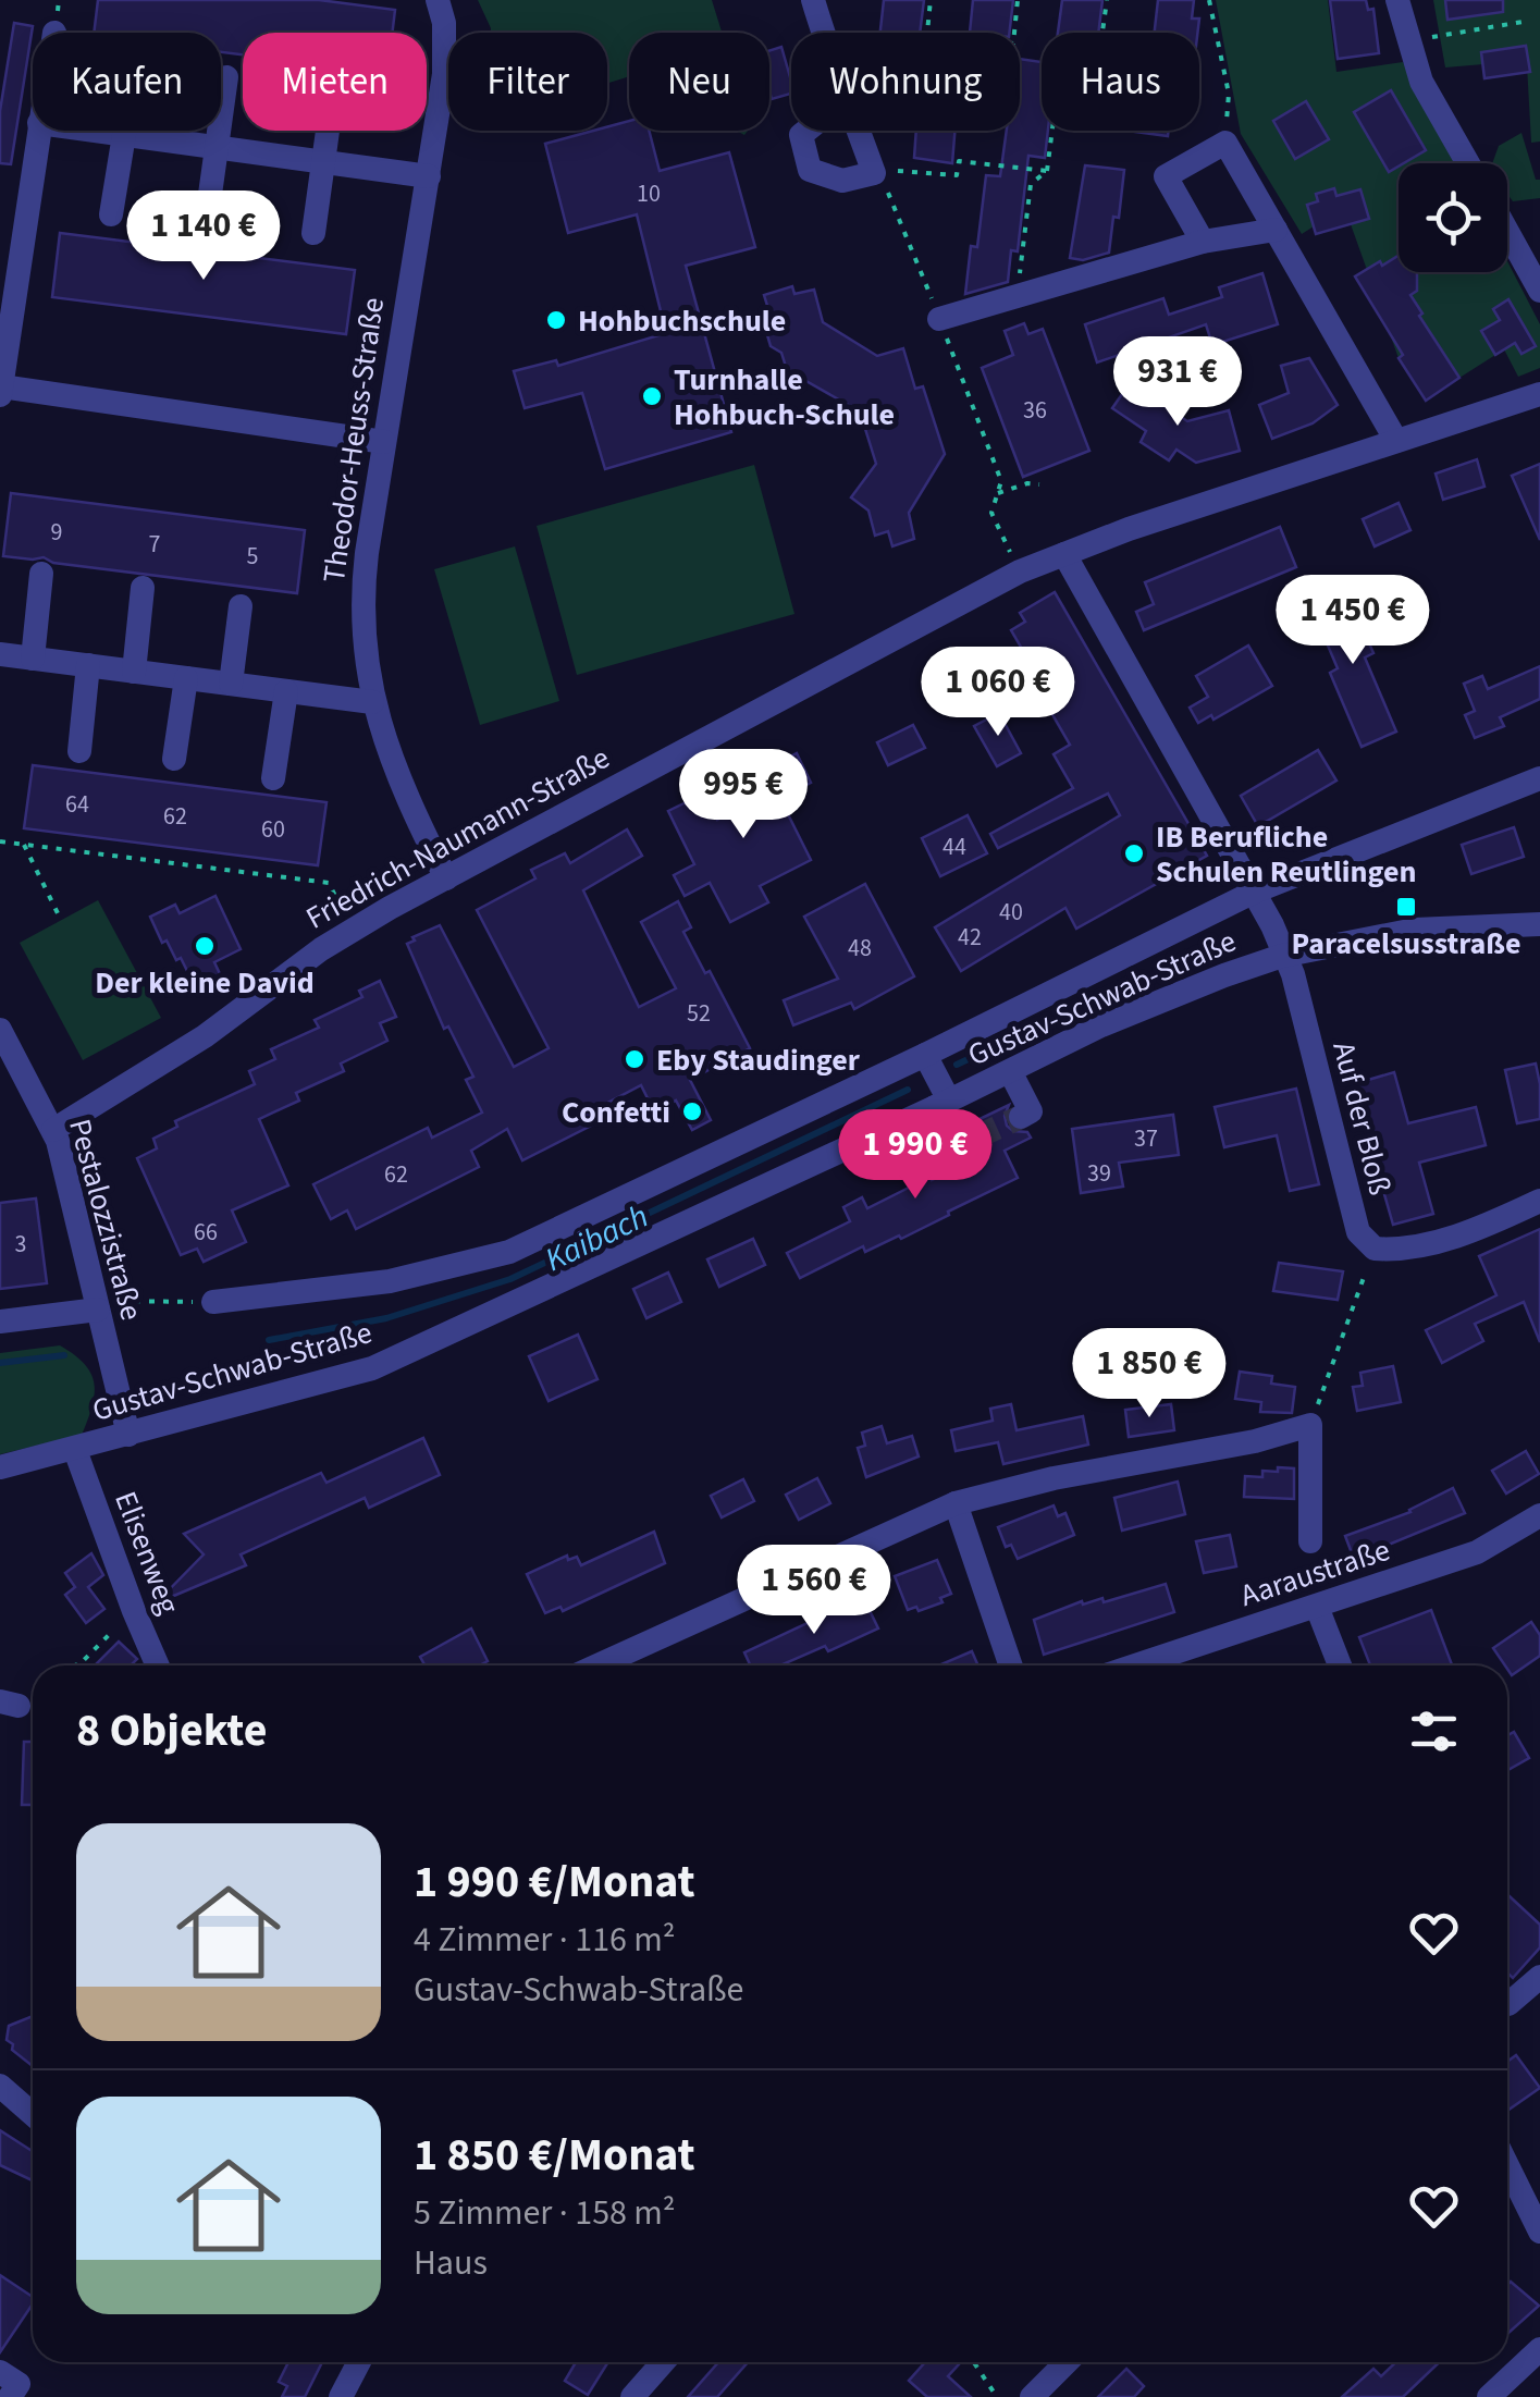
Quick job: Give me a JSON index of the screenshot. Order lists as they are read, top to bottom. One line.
{"streets":{"street":["Theodor-Heuss-Straße","Friedrich-Naumann-Straße","Gustav-Schwab-Straße","Auf der Bloß","Pestalozzistraße","Elisenweg","Aaraustraße"]},"crossings":[["Theodor-Heuss-Straße","Friedrich-Naumann-Straße"],["Friedrich-Naumann-Straße","Pestalozzistraße"],["Gustav-Schwab-Straße","Auf der Bloß"],["Gustav-Schwab-Straße","Pestalozzistraße"],["Gustav-Schwab-Straße","Elisenweg"]],"water":["Kaibach"],"places":{"other":["Hohbuchschule","Turnhalle Hohbuch-Schule","IB Berufliche Schulen Reutlingen","Der kleine David","Eby Staudinger","Confetti"],"transit":["Paracelsusstraße"]},"house_numbers":["10","36","9","7","5","64","62","60","44","40","42","48","52","37","39","62","66","3"],"page":{"chip":["Kaufen","Mieten","Filter","Neu","Wohnung","Haus"],"price":["1 140 €","931 €","1 450 €","1 060 €","995 €","1 990 €","1 850 €","1 560 €"],"heading":"8 Objekte","list":[{"name":"1 990 €/Monat","note":"4 Zimmer · 116 m² · Gustav-Schwab-Straße"},{"name":"1 850 €/Monat","note":"5 Zimmer · 158 m² · Haus"}]}}
